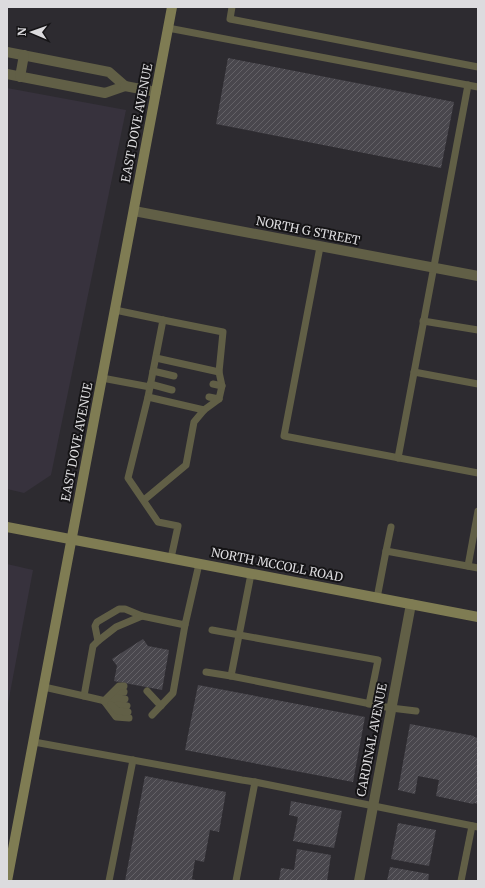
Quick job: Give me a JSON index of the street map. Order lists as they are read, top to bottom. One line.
{"streets":{"main road":["EAST DOVE AVENUE","NORTH MCCOLL ROAD"],"street":["NORTH G STREET","CARDINAL AVENUE"]},"crossings":[["EAST DOVE AVENUE","NORTH G STREET"],["EAST DOVE AVENUE","NORTH MCCOLL ROAD"],["NORTH MCCOLL ROAD","CARDINAL AVENUE"]],"north":"left"}
